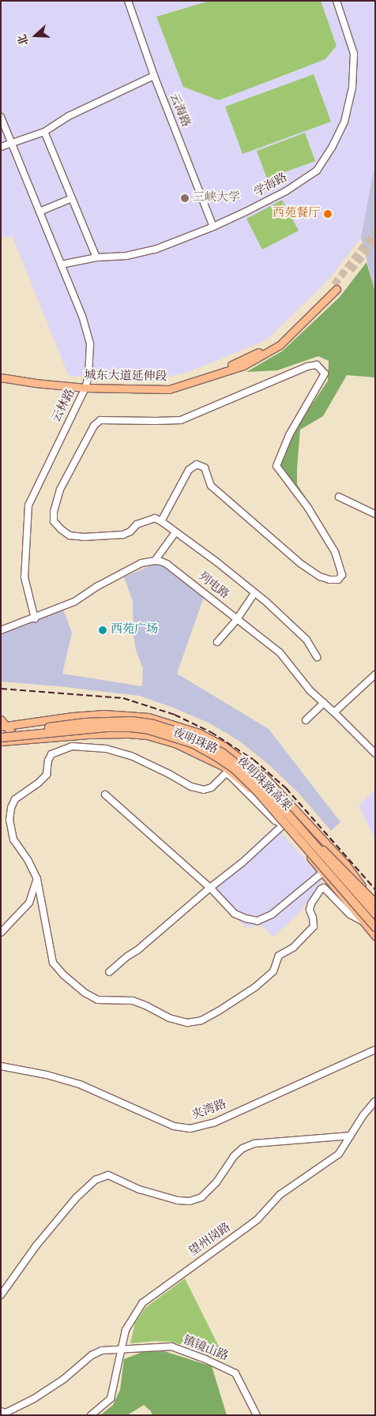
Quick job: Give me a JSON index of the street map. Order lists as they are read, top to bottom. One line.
{"streets":{"highway":["夜明珠路高架"],"main road":["城东大道延伸段","夜明珠路"],"street":["云海路","学海路","云林路","列电路","夹湾路","望州岗路","镇镜山路"]},"crossings":[["云海路","学海路"],["学海路","云林路"],["城东大道延伸段","云林路"],["望州岗路","镇镜山路"]],"places":["三峡大学","西苑餐厅","西苑广场"],"north":"left"}
